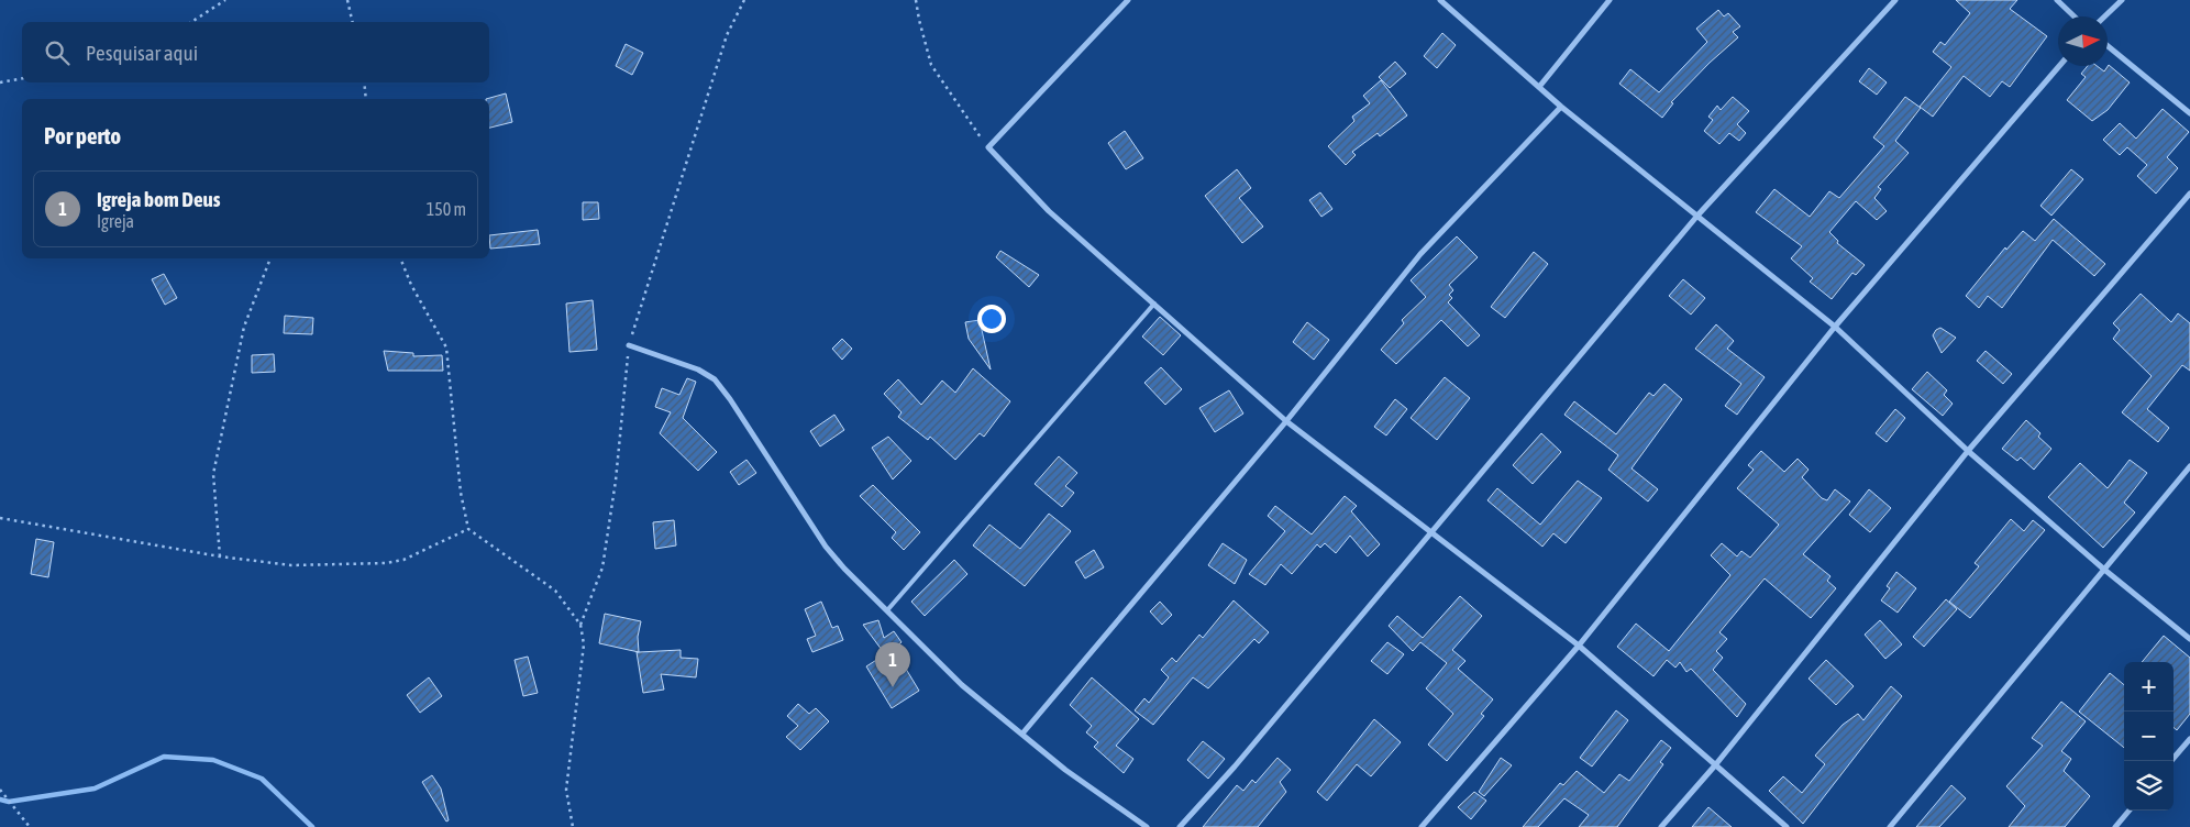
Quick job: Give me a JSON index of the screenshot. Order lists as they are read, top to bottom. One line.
{"north":"right","page":{"search":"Pesquisar aqui","heading":"Por perto","list":[{"mark":"1","name":"Igreja bom Deus","note":"Igreja","value":"150 m"}],"pins":"1","map_buttons":["+","−"]}}
